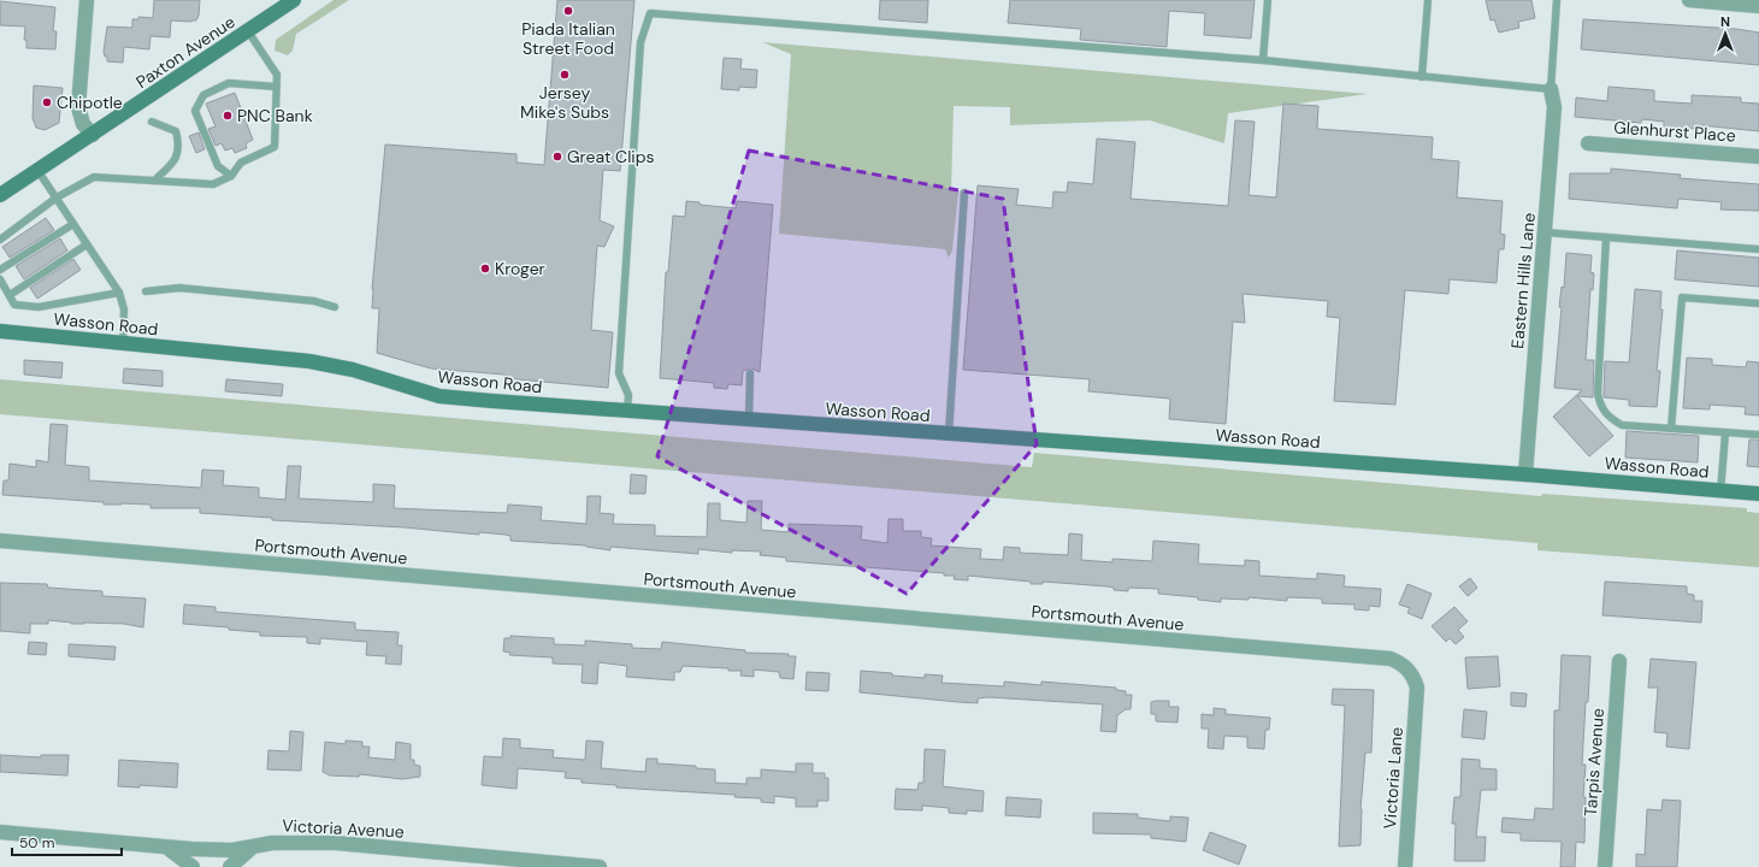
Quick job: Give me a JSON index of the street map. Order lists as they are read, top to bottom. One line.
{"streets":{"street":["Paxton Avenue","Glenhurst Place","Eastern Hills Lane","Wasson Road","Portsmouth Avenue","Tarpis Avenue","Victoria Lane","Victoria Avenue"]},"crossings":[["Eastern Hills Lane","Wasson Road"],["Portsmouth Avenue","Victoria Lane"]],"places":["Piada Italian Street Food","Jersey Mike's Subs","Chipotle","PNC Bank","Great Clips","Kroger"],"scale_bar":"50 m","north":"top"}
